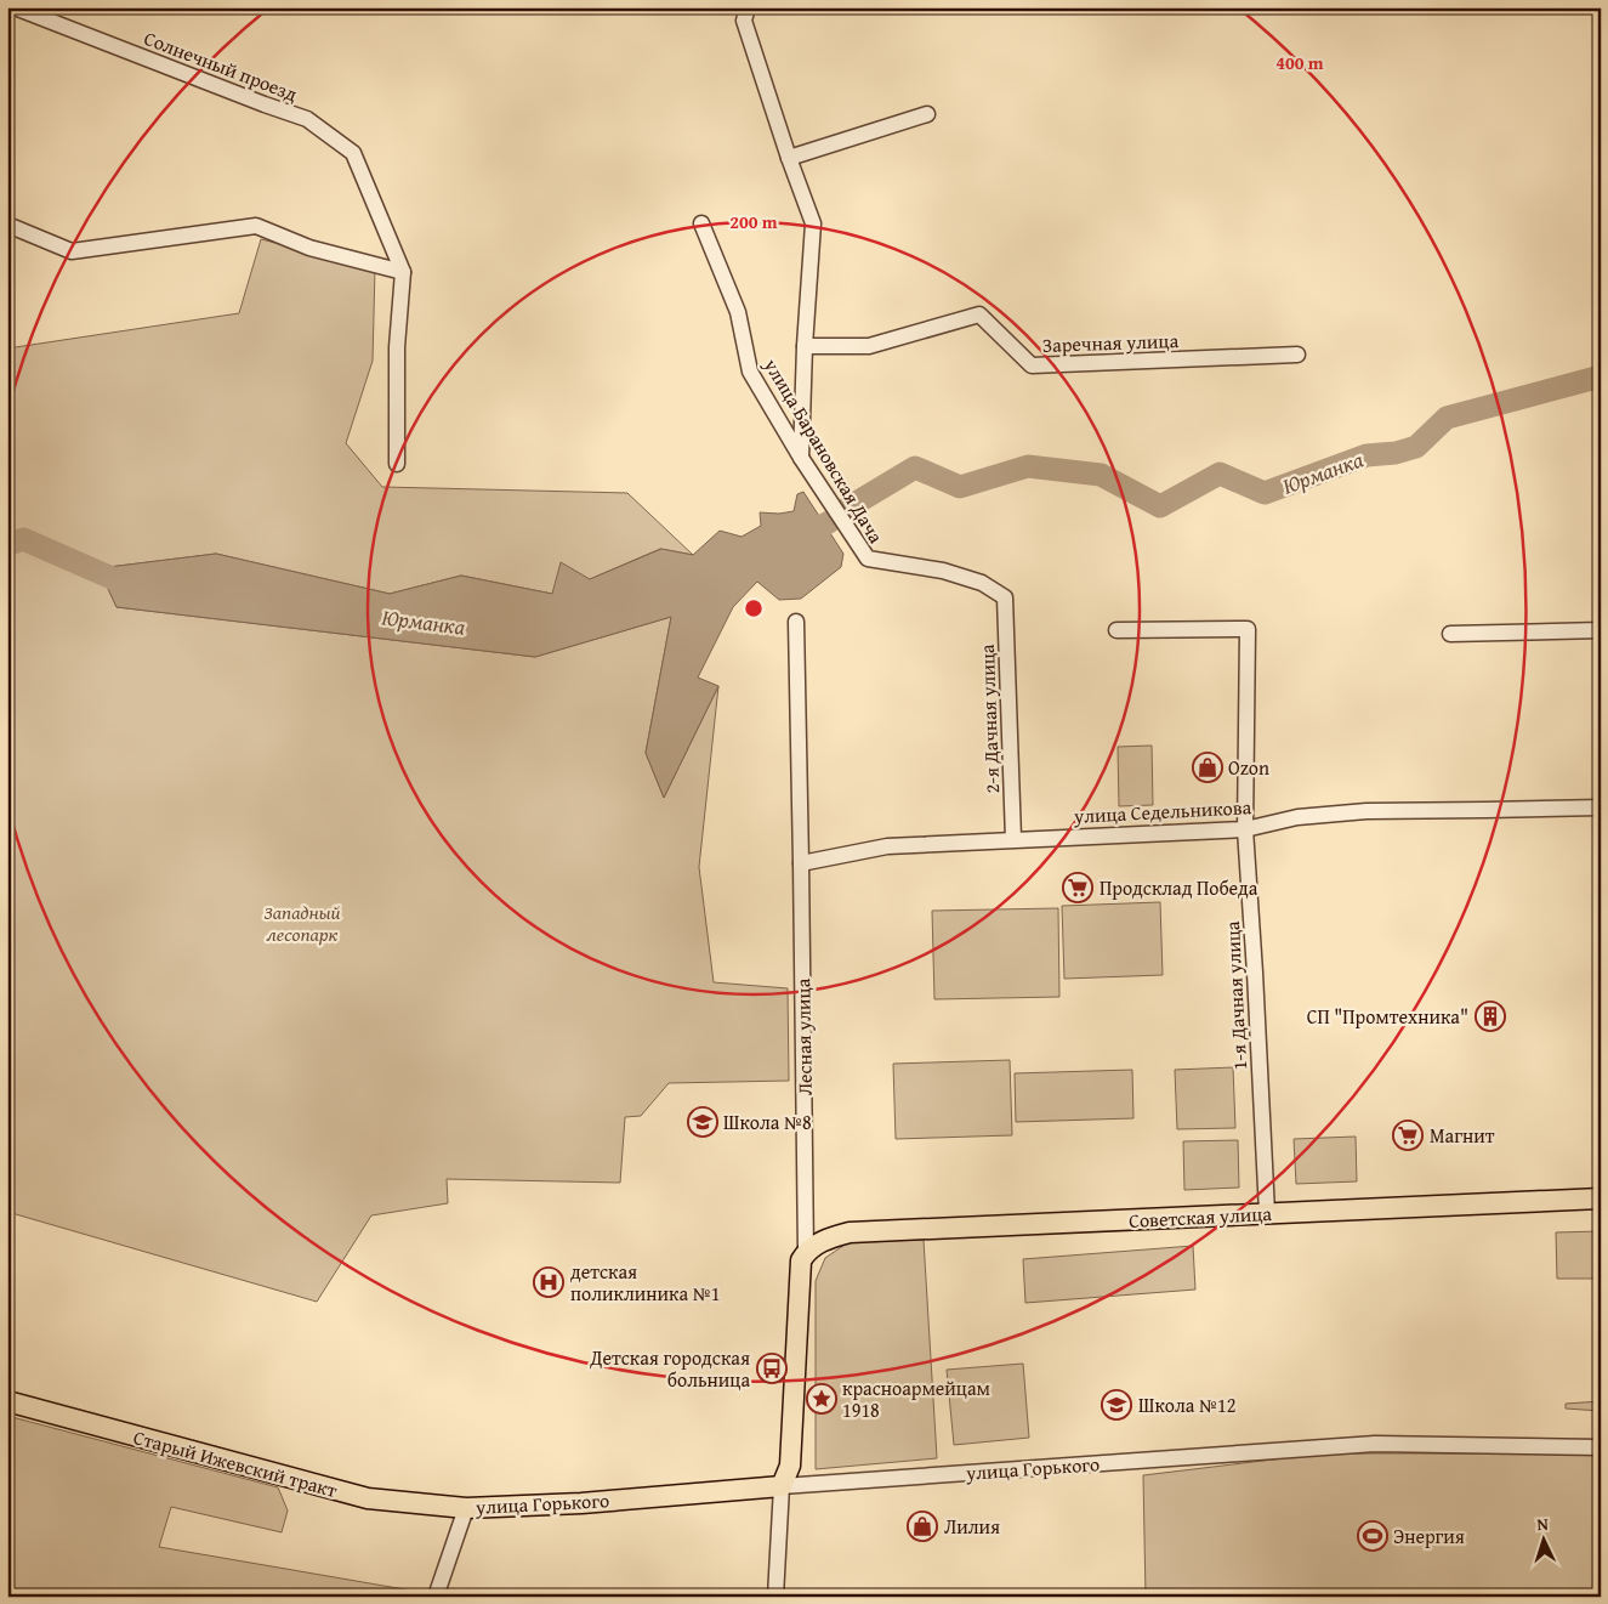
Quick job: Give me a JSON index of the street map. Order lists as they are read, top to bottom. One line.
{"streets":{"main road":["Лесная улица","Советская улица","Старый Ижевский тракт","улица Горького"],"street":["Солнечный проезд","Заречная улица","улица Барановская Дача","2-я Дачная улица","улица Седельникова","1-я Дачная улица"]},"crossings":[["улица Барановская Дача","2-я Дачная улица"],["2-я Дачная улица","улица Седельникова"],["улица Седельникова","1-я Дачная улица"],["улица Седельникова","Лесная улица"],["1-я Дачная улица","Советская улица"],["Лесная улица","Советская улица"],["Лесная улица","улица Горького"],["Старый Ижевский тракт","улица Горького"]],"water":["Юрманка"],"parks":["Западный лесопарк"],"places":{"shop":["Ozon","Лилия"],"supermarket":["Продсклад Победа","Магнит"],"building":["СП \"Промтехника\""],"school or university":["Школа №8","Школа №12"],"hospital":["детская поликлиника №1"],"bus stop":["Детская городская больница"],"place":["красноармейцам 1918"],"sports":["Энергия"]},"north":"top","rings":["400 m","200 m"]}
